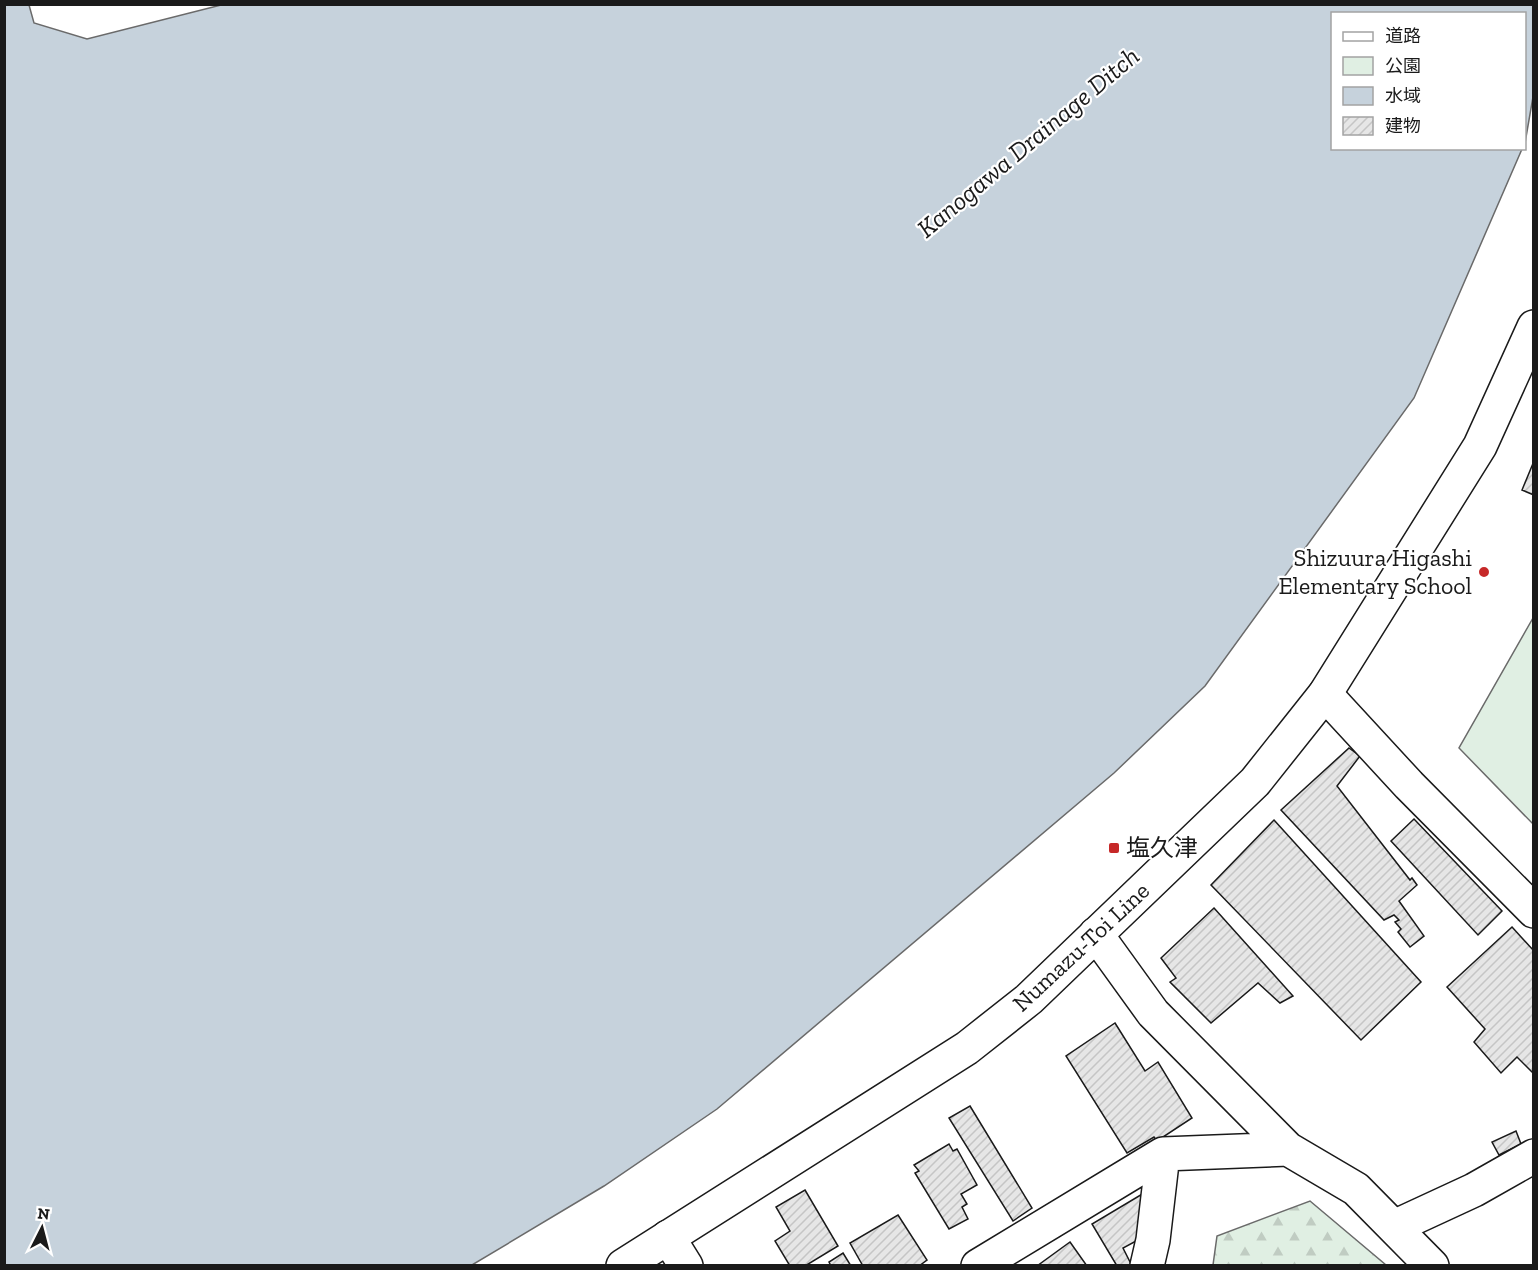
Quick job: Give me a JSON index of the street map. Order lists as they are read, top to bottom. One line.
{"streets":{"street":["Numazu-Toi Line"]},"water":["Kanogawa Drainage Ditch"],"places":{"other":["Shizuura Higashi Elementary School"],"transit":["塩久津"]},"legend":["道路","公園","水域","建物"],"north":"top"}
